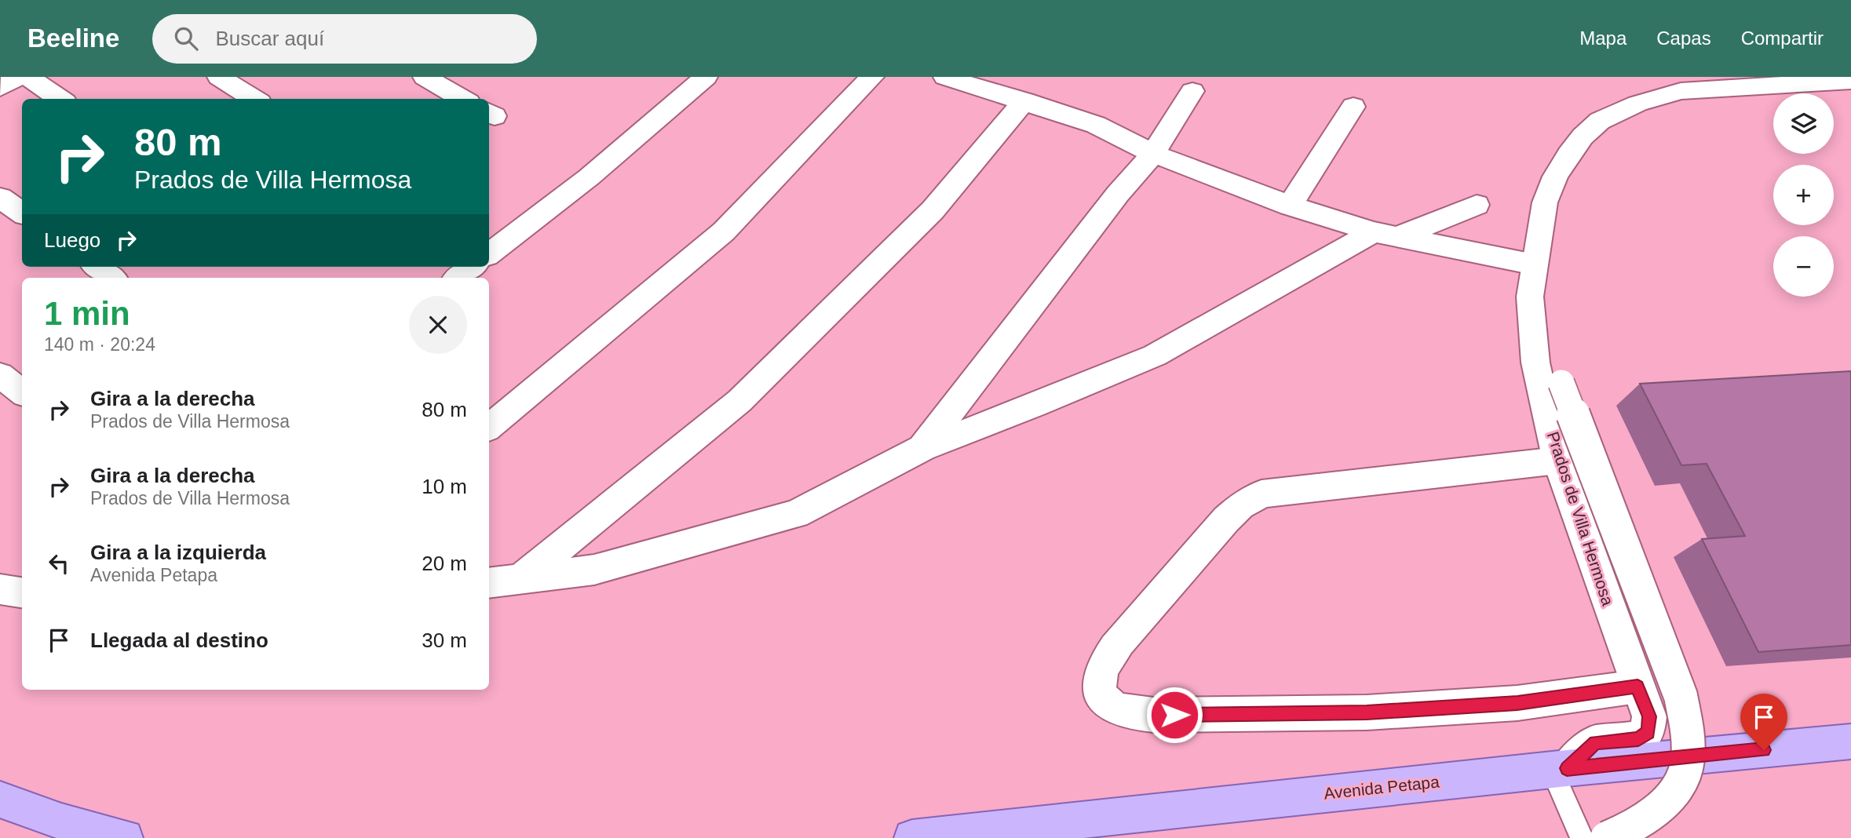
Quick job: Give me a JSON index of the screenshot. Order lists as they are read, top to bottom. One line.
{"streets":{"main road":["Avenida Petapa"],"street":["Prados de Villa Hermosa"]},"crossings":[["Prados de Villa Hermosa","Avenida Petapa"]],"page":{"header":"Beeline","search":"Buscar aquí","nav":["Mapa","Capas","Compartir"],"map_buttons":["+","−"],"turn":["80 m","Prados de Villa Hermosa"],"then":"Luego","heading":["1 min","140 m · 20:24"],"list":[{"name":"Gira a la derecha","note":"Prados de Villa Hermosa","value":"80 m"},{"name":"Gira a la derecha","note":"Prados de Villa Hermosa","value":"10 m"},{"name":"Gira a la izquierda","note":"Avenida Petapa","value":"20 m"},{"name":"Llegada al destino","value":"30 m"}]}}
